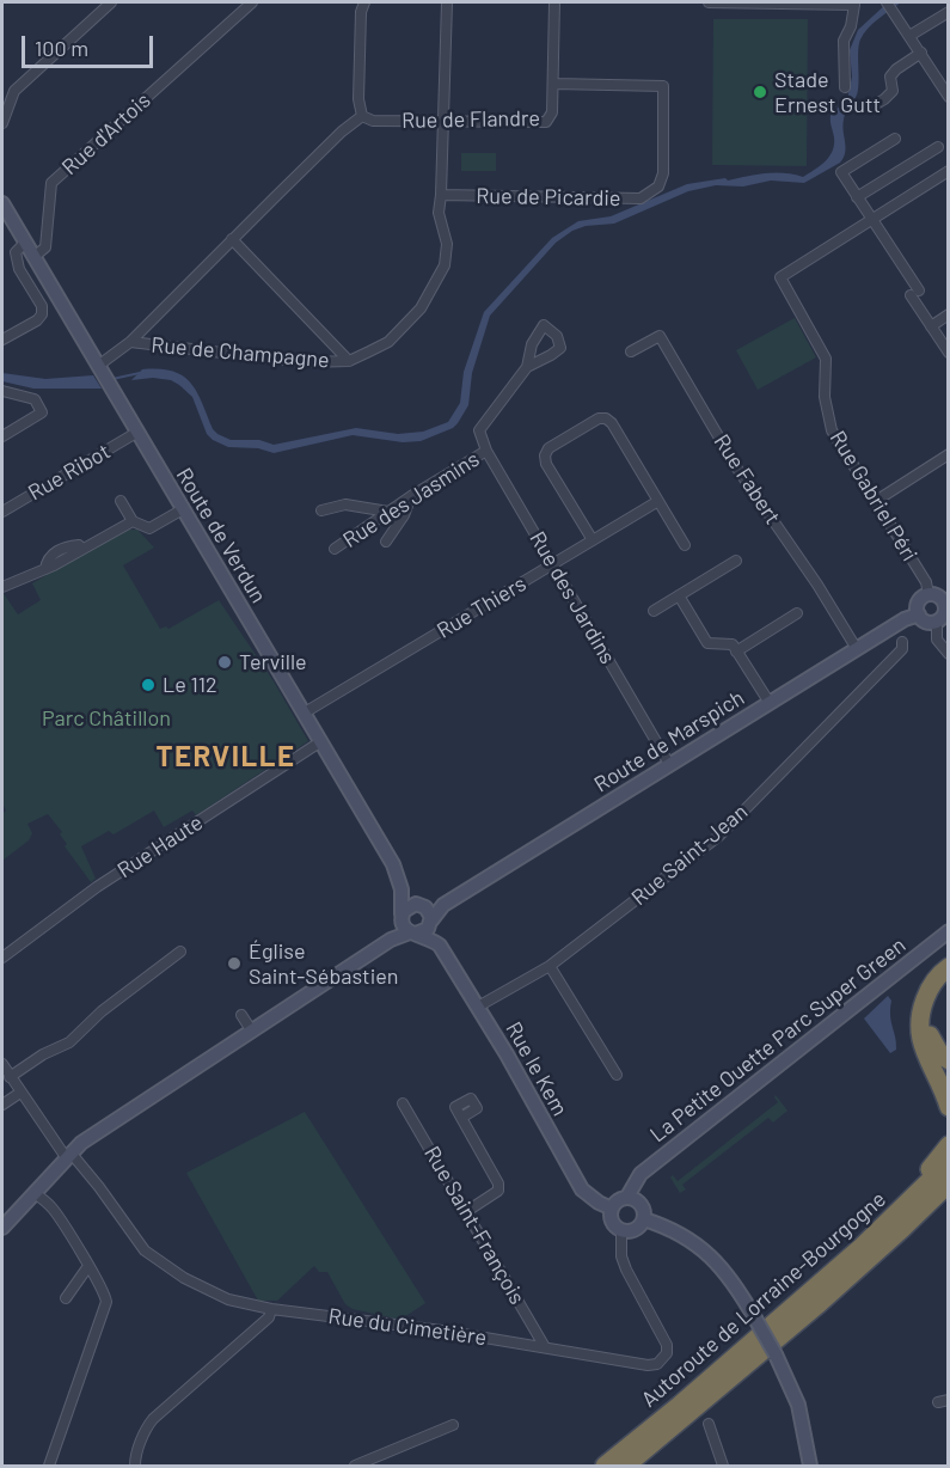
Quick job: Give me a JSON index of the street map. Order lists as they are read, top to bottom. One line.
{"streets":{"highway":["Autoroute de Lorraine-Bourgogne"],"main road":["Route de Verdun","Route de Marspich","La Petite Ouette Parc Super Green","Rue le Kem"],"street":["Rue de Flandre","Rue d'Artois","Rue de Picardie","Rue de Champagne","Rue Ribot","Rue Fabert","Rue Gabriel Péri","Rue des Jasmins","Rue des Jardins","Rue Thiers","Rue Haute","Rue Saint-Jean","Rue Saint-François","Rue du Cimetière"]},"crossings":[["Rue de Flandre","Rue de Picardie"],["Rue de Flandre","Rue de Champagne"],["Rue d'Artois","Route de Verdun"],["Rue de Picardie","Rue de Champagne"],["Rue Ribot","Route de Verdun"],["Rue Fabert","Route de Marspich"],["Rue Gabriel Péri","Route de Marspich"],["Rue des Jasmins","Rue des Jardins"],["Route de Verdun","Rue Thiers"],["Route de Verdun","Route de Marspich"],["Route de Verdun","Rue Haute"],["Route de Verdun","Rue le Kem"],["Rue des Jardins","Rue Thiers"],["Rue des Jardins","Route de Marspich"],["Route de Marspich","Rue le Kem"],["Rue Saint-Jean","Rue le Kem"],["La Petite Ouette Parc Super Green","Rue le Kem"],["La Petite Ouette Parc Super Green","Rue du Cimetière"],["Rue le Kem","Rue du Cimetière"],["Rue Saint-François","Rue du Cimetière"]],"districts":["TERVILLE"],"parks":["Parc Châtillon"],"places":["Stade Ernest Gutt","Terville","Le 112","Église Saint-Sébastien"],"scale_bar":"100 m"}
